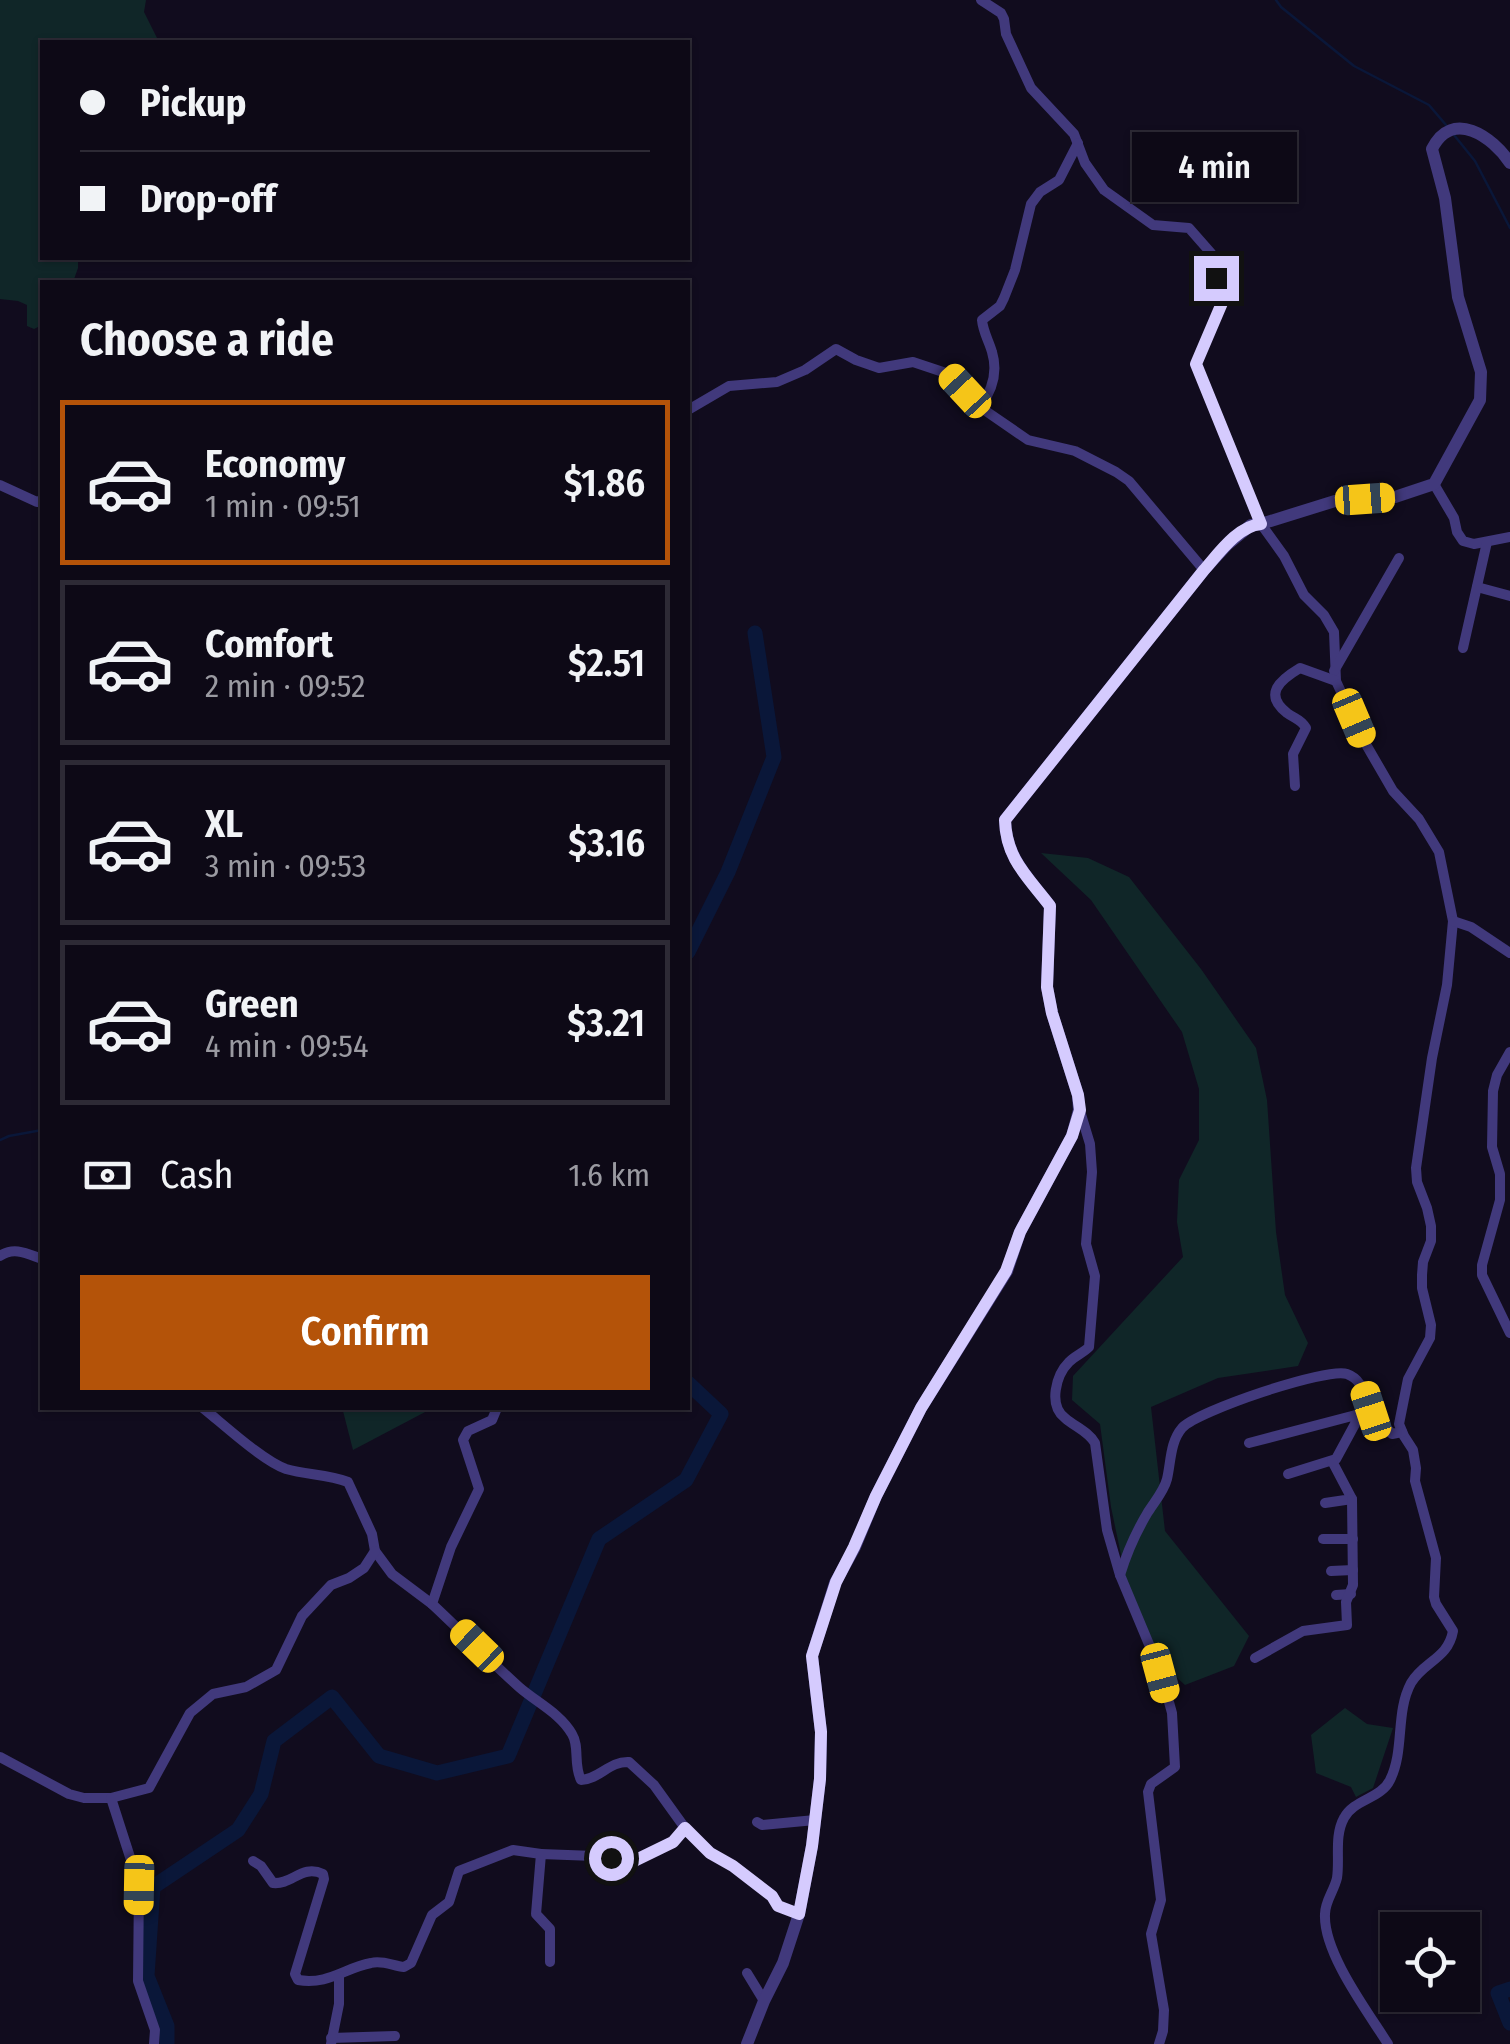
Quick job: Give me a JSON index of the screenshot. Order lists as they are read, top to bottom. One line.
{"page":{"banner":["Pickup","Drop-off"],"bubble":"4 min","heading":"Choose a ride","list":[{"name":"Economy","note":"1 min · 09:51","value":"$1.86"},{"name":"Comfort","note":"2 min · 09:52","value":"$2.51"},{"name":"XL","note":"3 min · 09:53","value":"$3.16"},{"name":"Green","note":"4 min · 09:54","value":"$3.21"}],"pay":["Cash","1.6 km"],"buttons":"Confirm"}}
